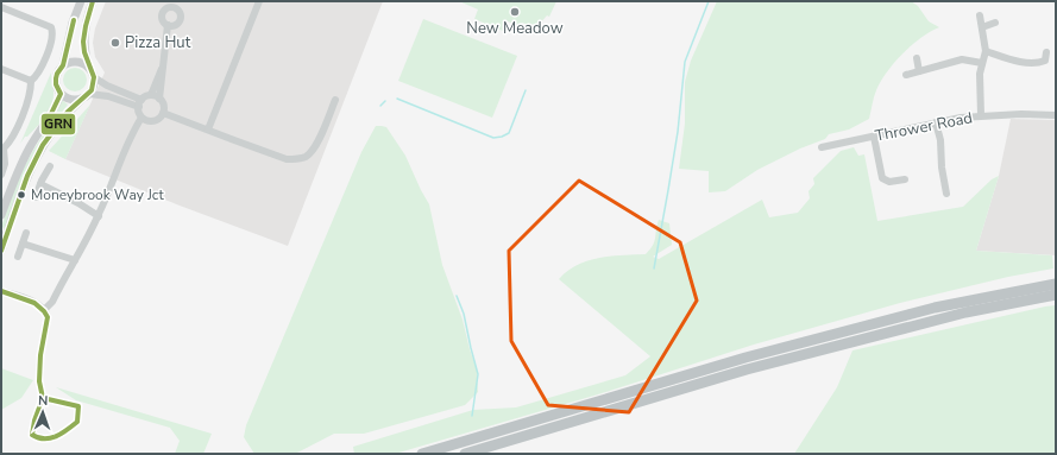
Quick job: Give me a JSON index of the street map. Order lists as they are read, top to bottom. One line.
{"streets":{"street":["Thrower Road"]},"places":["New Meadow","Pizza Hut","Moneybrook Way Jct"],"lines":["transit line GRN"],"north":"top"}
